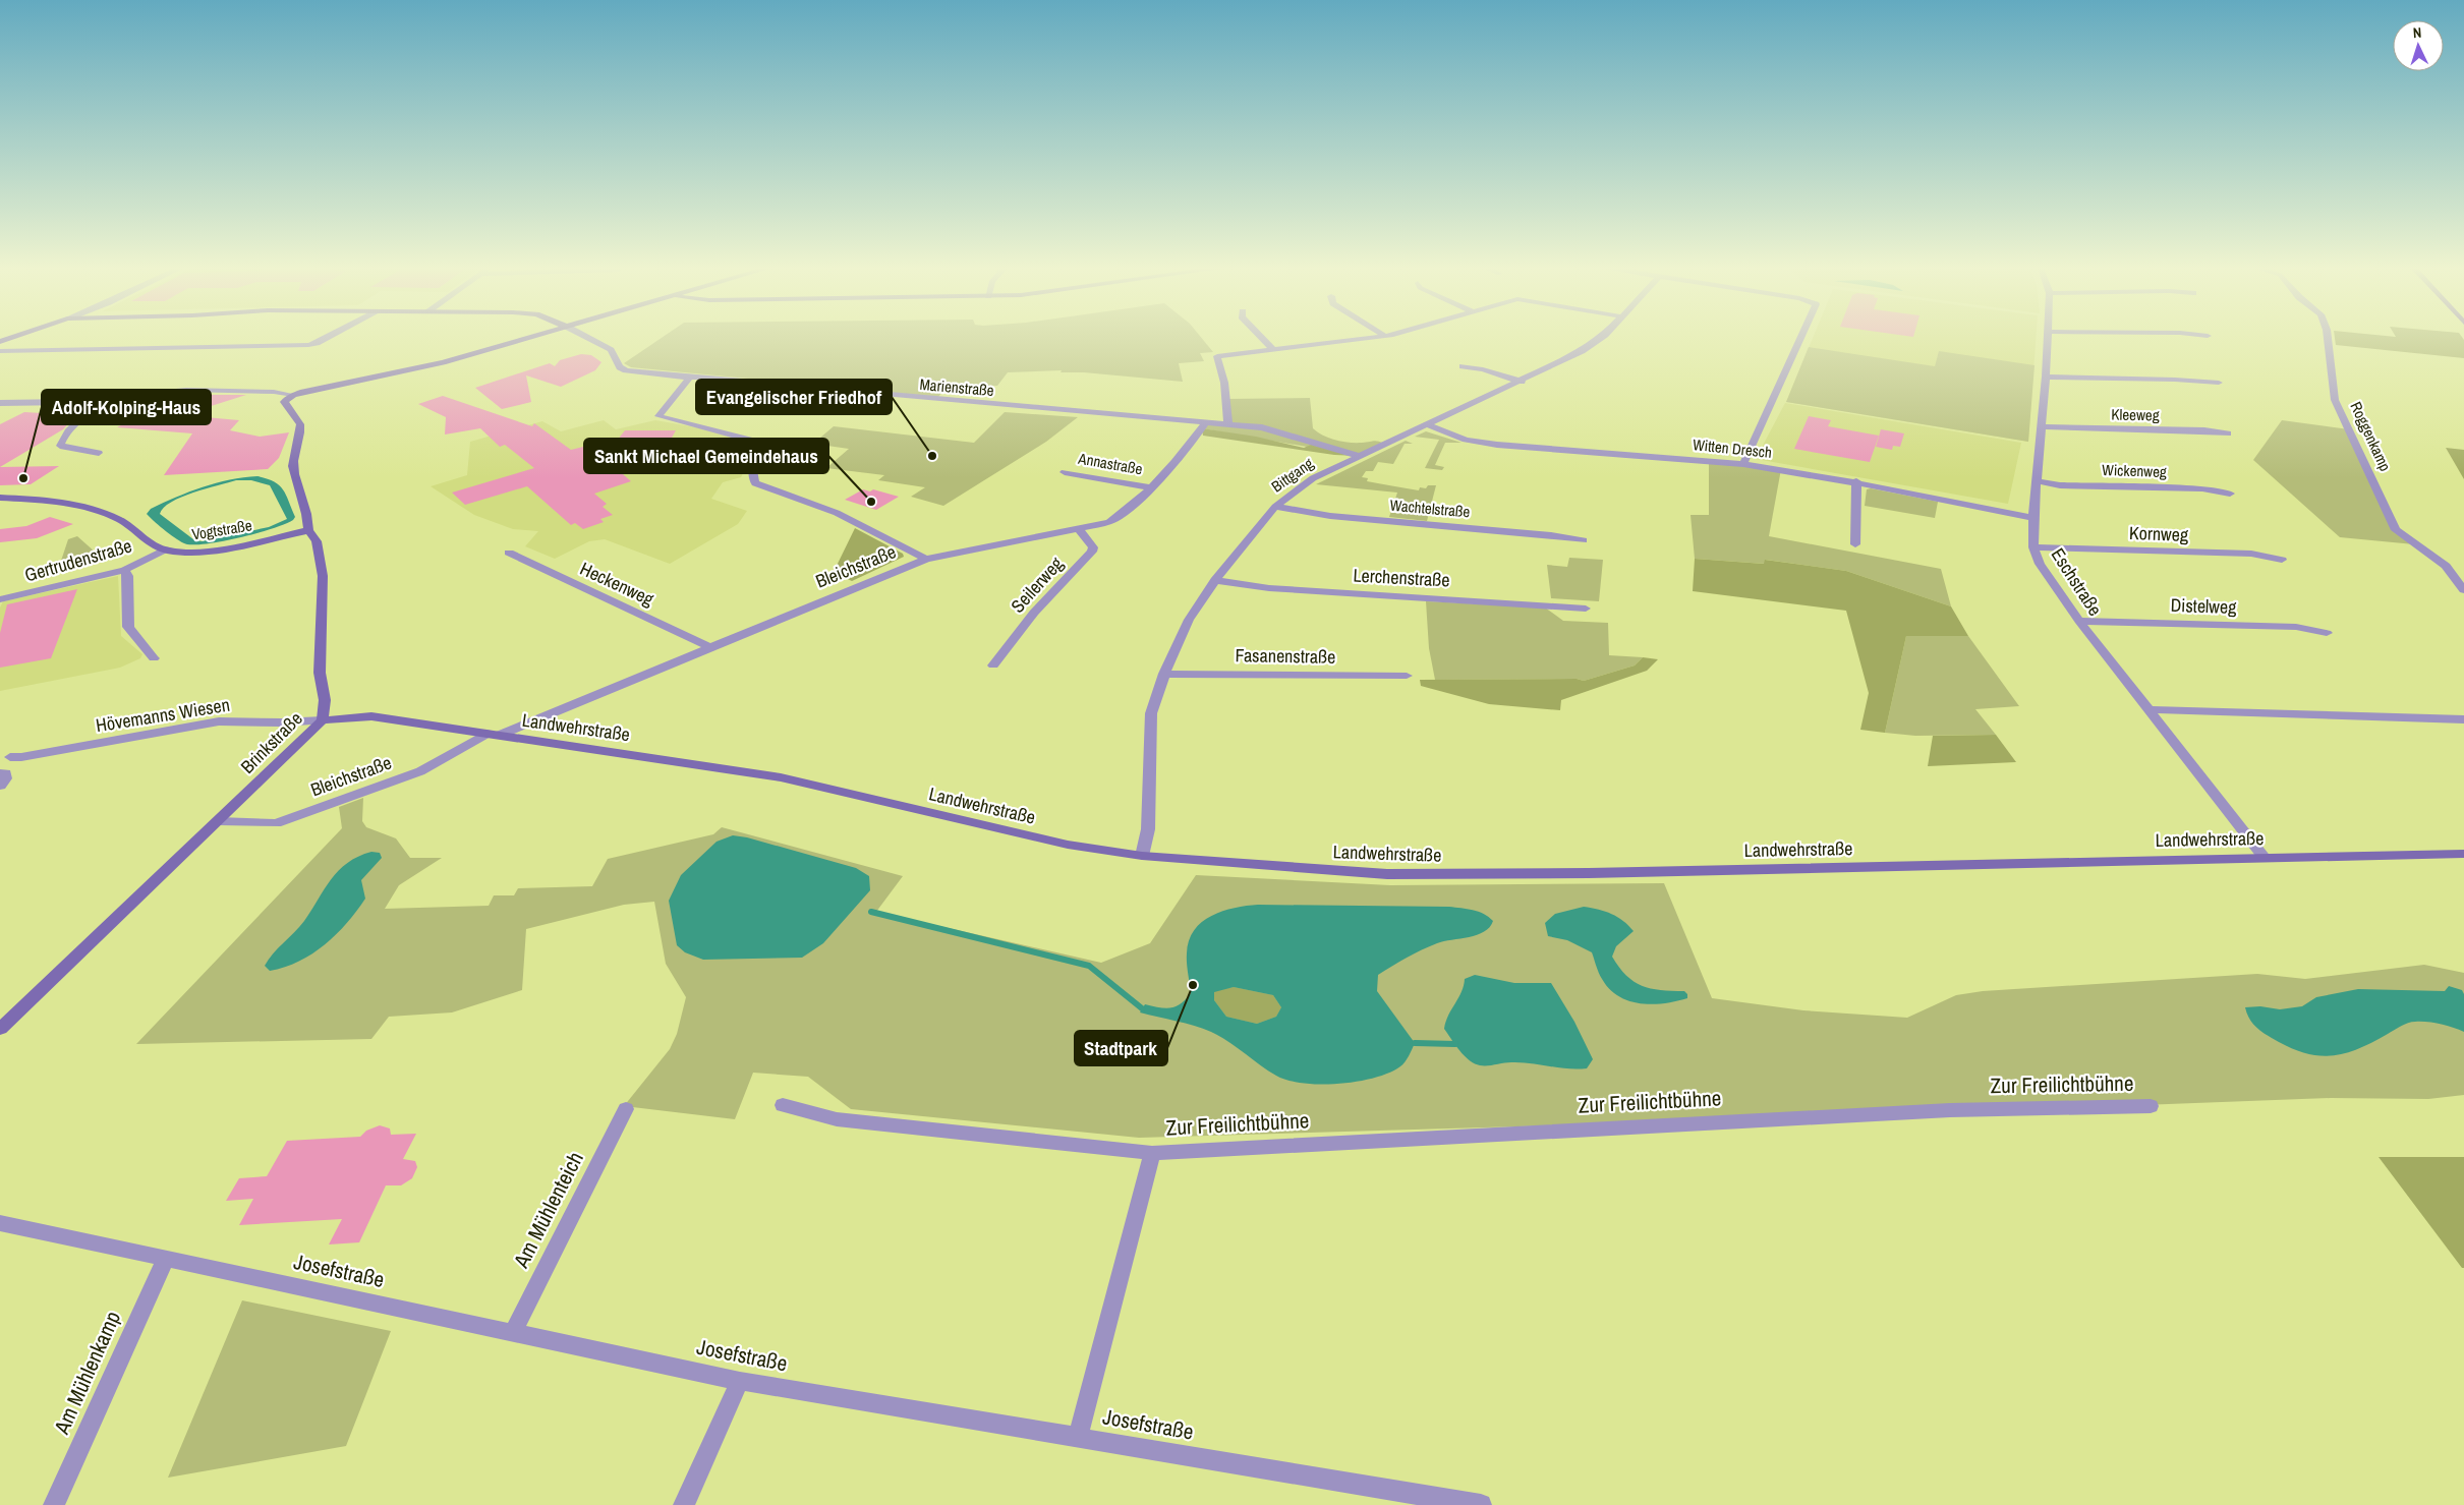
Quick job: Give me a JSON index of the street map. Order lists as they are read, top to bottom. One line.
{"streets":{"street":["Marienstraße","Kleeweg","Roggenkamp","Witten Dresch","Annastraße","Wickenweg","Bittgang","Wachtelstraße","Vogtstraße","Kornweg","Gertrudenstraße","Bleichstraße","Lerchenstraße","Eschstraße","Heckenweg","Seilerweg","Distelweg","Fasanenstraße","Hövemanns Wiesen","Landwehrstraße","Brinkstraße","Zur Freilichtbühne","Am Mühlenteich","Josefstraße","Am Mühlenkamp"]},"crossings":[["Marienstraße","Bittgang"],["Marienstraße","Bleichstraße"],["Kleeweg","Eschstraße"],["Witten Dresch","Bittgang"],["Witten Dresch","Eschstraße"],["Annastraße","Bleichstraße"],["Wickenweg","Eschstraße"],["Bittgang","Wachtelstraße"],["Bittgang","Lerchenstraße"],["Bittgang","Fasanenstraße"],["Bittgang","Landwehrstraße"],["Vogtstraße","Gertrudenstraße"],["Vogtstraße","Brinkstraße"],["Kornweg","Eschstraße"],["Bleichstraße","Heckenweg"],["Bleichstraße","Seilerweg"],["Bleichstraße","Landwehrstraße"],["Bleichstraße","Brinkstraße"],["Eschstraße","Distelweg"],["Eschstraße","Landwehrstraße"],["Hövemanns Wiesen","Landwehrstraße"],["Hövemanns Wiesen","Brinkstraße"],["Landwehrstraße","Brinkstraße"],["Zur Freilichtbühne","Josefstraße"],["Am Mühlenteich","Josefstraße"],["Josefstraße","Am Mühlenkamp"]],"places":["Evangelischer Friedhof","Adolf-Kolping-Haus","Sankt Michael Gemeindehaus","Stadtpark"],"north":"top"}
